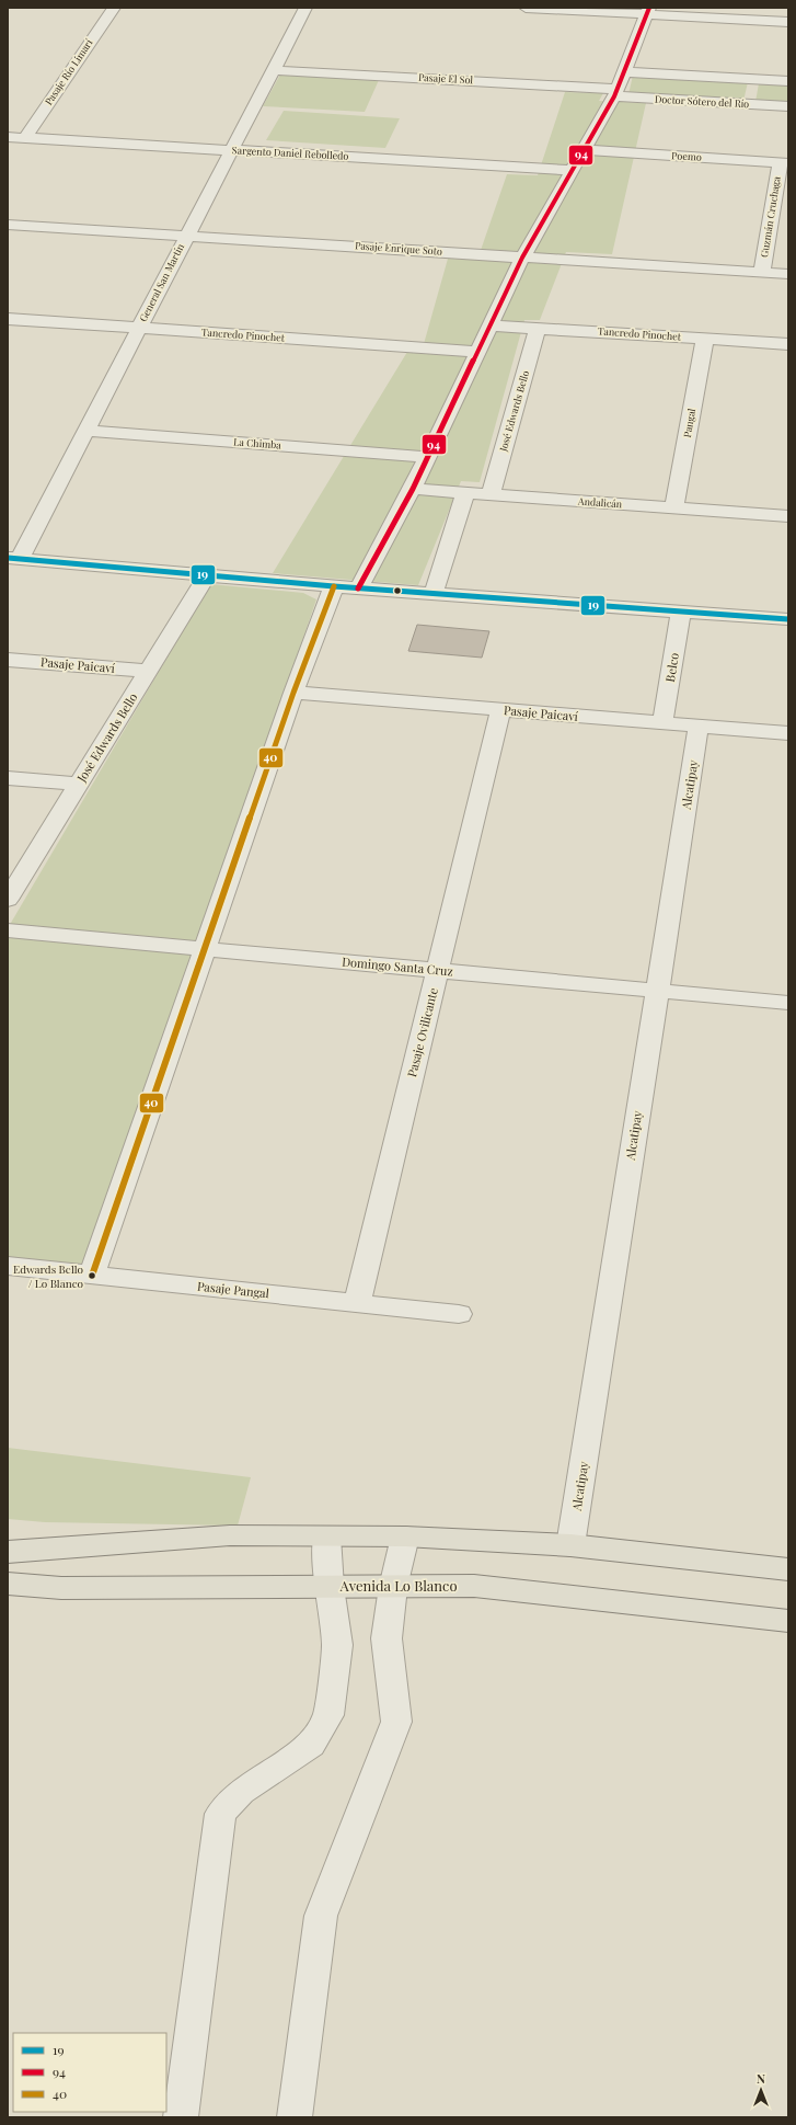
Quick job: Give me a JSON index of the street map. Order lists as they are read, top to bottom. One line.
{"streets":{"main road":["Avenida Lo Blanco"],"street":["Pasaje Río Limarí","Pasaje El Sol","Doctor Sótero del Río","Sargento Daniel Rebolledo","Poemo","Guzmán Cruchaga","Pasaje Enrique Soto","General San Martín","Tancredo Pinochet","José Edwards Bello","Pangal","La Chimba","Andalicán","Pasaje Paicaví","Belco","Alcatipay","Domingo Santa Cruz","Pasaje Ovilicante","Pasaje Pangal"]},"crossings":[["Pasaje Río Limarí","Sargento Daniel Rebolledo"],["Pasaje El Sol","Doctor Sótero del Río"],["Pasaje El Sol","General San Martín"],["Sargento Daniel Rebolledo","General San Martín"],["Poemo","Guzmán Cruchaga"],["Guzmán Cruchaga","Pasaje Enrique Soto"],["Pasaje Enrique Soto","General San Martín"],["General San Martín","Tancredo Pinochet"],["General San Martín","La Chimba"],["Tancredo Pinochet","José Edwards Bello"],["Tancredo Pinochet","Pangal"],["José Edwards Bello","Andalicán"],["José Edwards Bello","Pasaje Paicaví"],["Pangal","Andalicán"],["Pasaje Paicaví","Belco"],["Pasaje Paicaví","Alcatipay"],["Pasaje Paicaví","Pasaje Ovilicante"],["Alcatipay","Domingo Santa Cruz"],["Domingo Santa Cruz","Pasaje Ovilicante"],["Pasaje Ovilicante","Pasaje Pangal"]],"places":["Edwards Bello / Lo Blanco"],"lines":["transit line 94","transit line 19","transit line 40"],"legend":["19","94","40"],"north":"top"}
